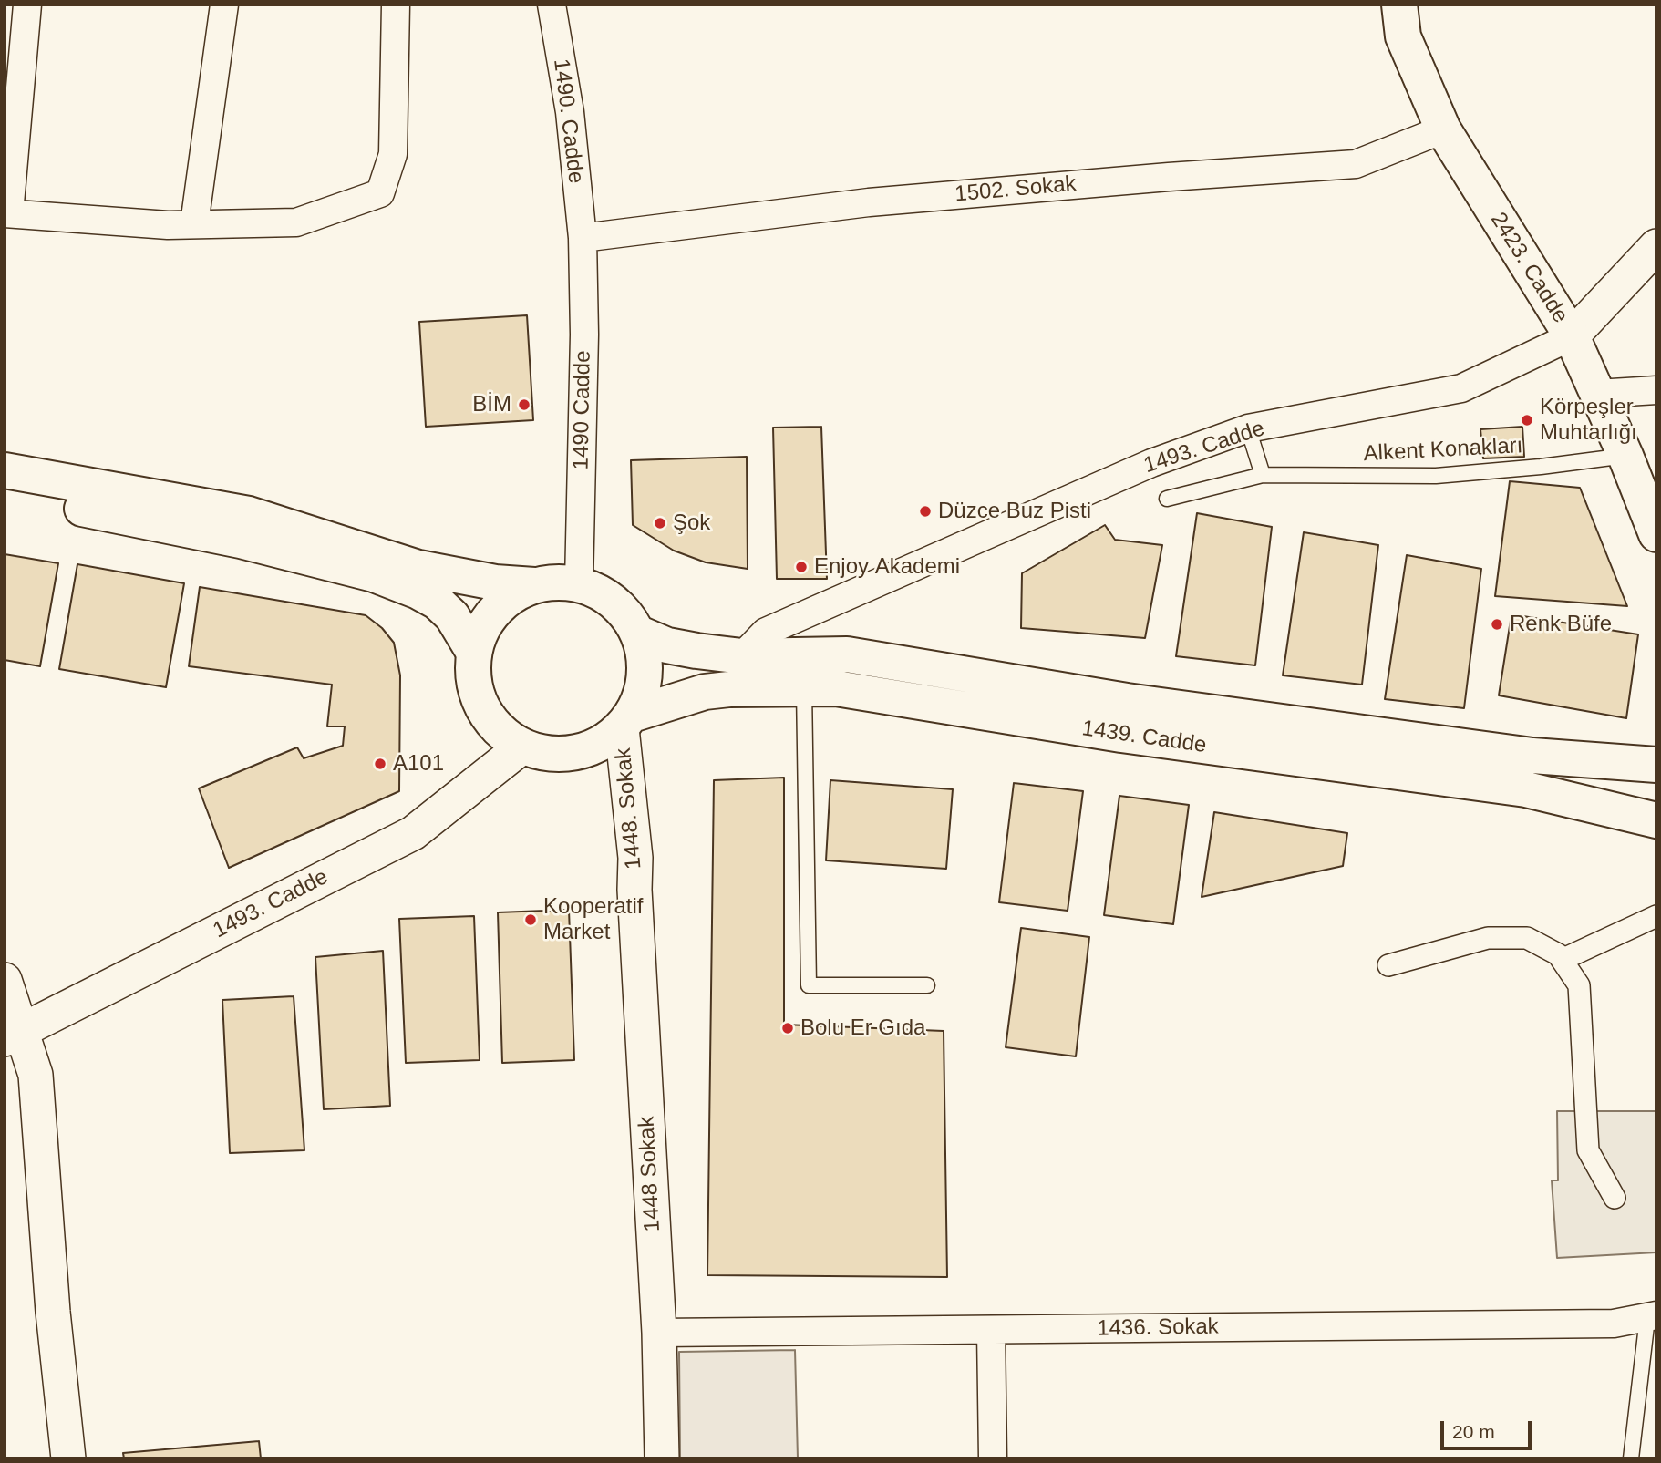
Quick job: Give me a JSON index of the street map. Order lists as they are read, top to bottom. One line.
{"streets":{"main road":["2423. Cadde","1439. Cadde"],"street":["1490. Cadde","1502. Sokak","1490 Cadde","1493. Cadde","1448. Sokak","1448 Sokak","1436. Sokak"],"lane":["Alkent Konakları"]},"crossings":[["1490. Cadde","1502. Sokak"],["1490. Cadde","1490 Cadde"],["1502. Sokak","2423. Cadde"],["1502. Sokak","1490 Cadde"],["2423. Cadde","1493. Cadde"],["2423. Cadde","Alkent Konakları"],["1490 Cadde","1493. Cadde"],["1490 Cadde","1439. Cadde"],["1490 Cadde","1448. Sokak"],["1493. Cadde","1439. Cadde"],["1493. Cadde","1448. Sokak"],["1439. Cadde","1448. Sokak"],["1448. Sokak","1448 Sokak"],["1448 Sokak","1436. Sokak"]],"places":["BİM","Körpeşler Muhtarlığı","Düzce Buz Pisti","Şok","Enjoy Akademi","Renk Büfe","A101","Kooperatif Market","Bolu Er Gıda"],"scale_bar":"20 m"}
